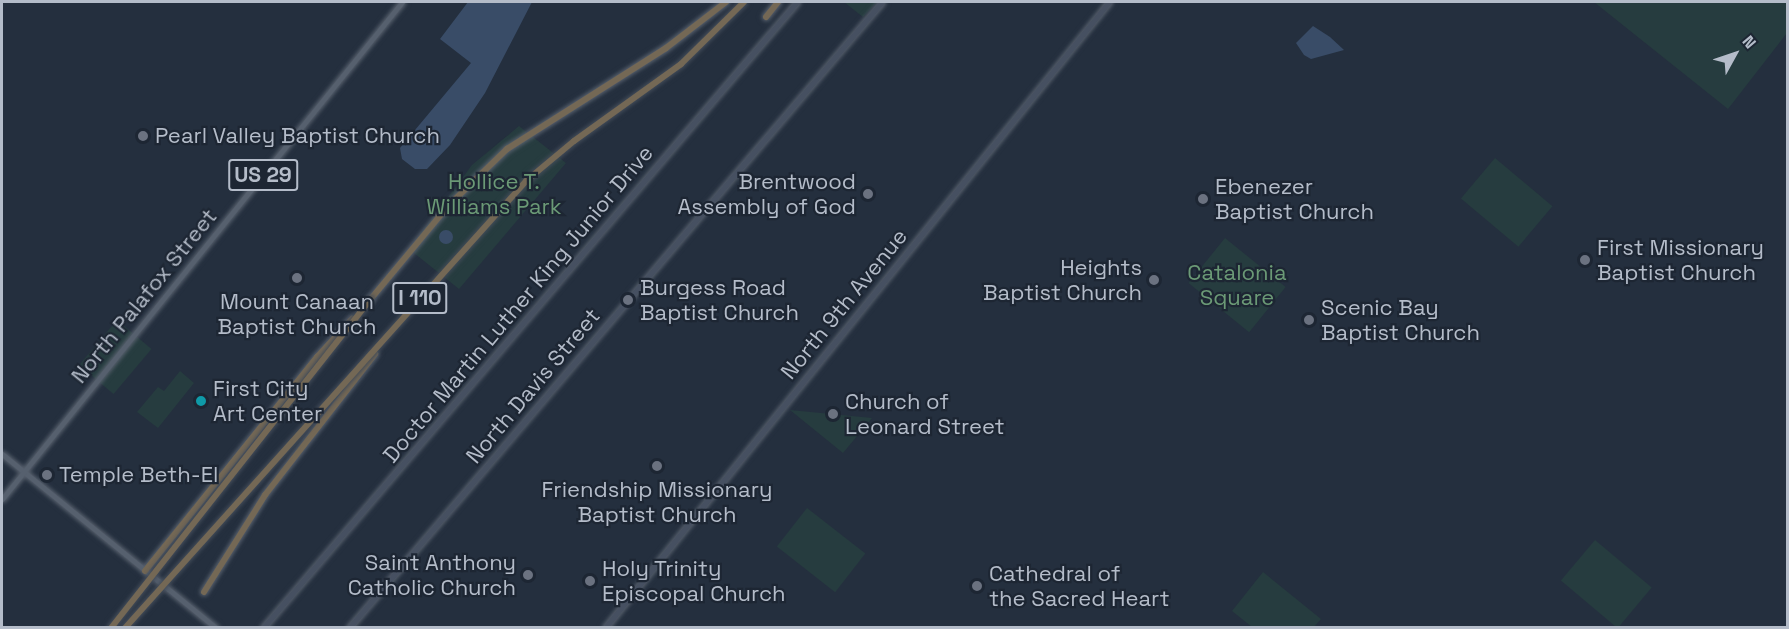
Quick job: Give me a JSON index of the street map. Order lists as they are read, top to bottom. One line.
{"streets":{"highway":["I 110"],"main road":["US 29","North Palafox Street","Doctor Martin Luther King Junior Drive","North 9th Avenue","North Davis Street"]},"parks":["Hollice T. Williams Park","Catalonia Square"],"places":["Pearl Valley Baptist Church","Brentwood Assembly of God","Ebenezer Baptist Church","First Missionary Baptist Church","Mount Canaan Baptist Church","Heights Baptist Church","Burgess Road Baptist Church","Scenic Bay Baptist Church","First City Art Center","Church of Leonard Street","Friendship Missionary Baptist Church","Temple Beth-El","Saint Anthony Catholic Church","Holy Trinity Episcopal Church","Cathedral of the Sacred Heart"],"north":"top right"}
